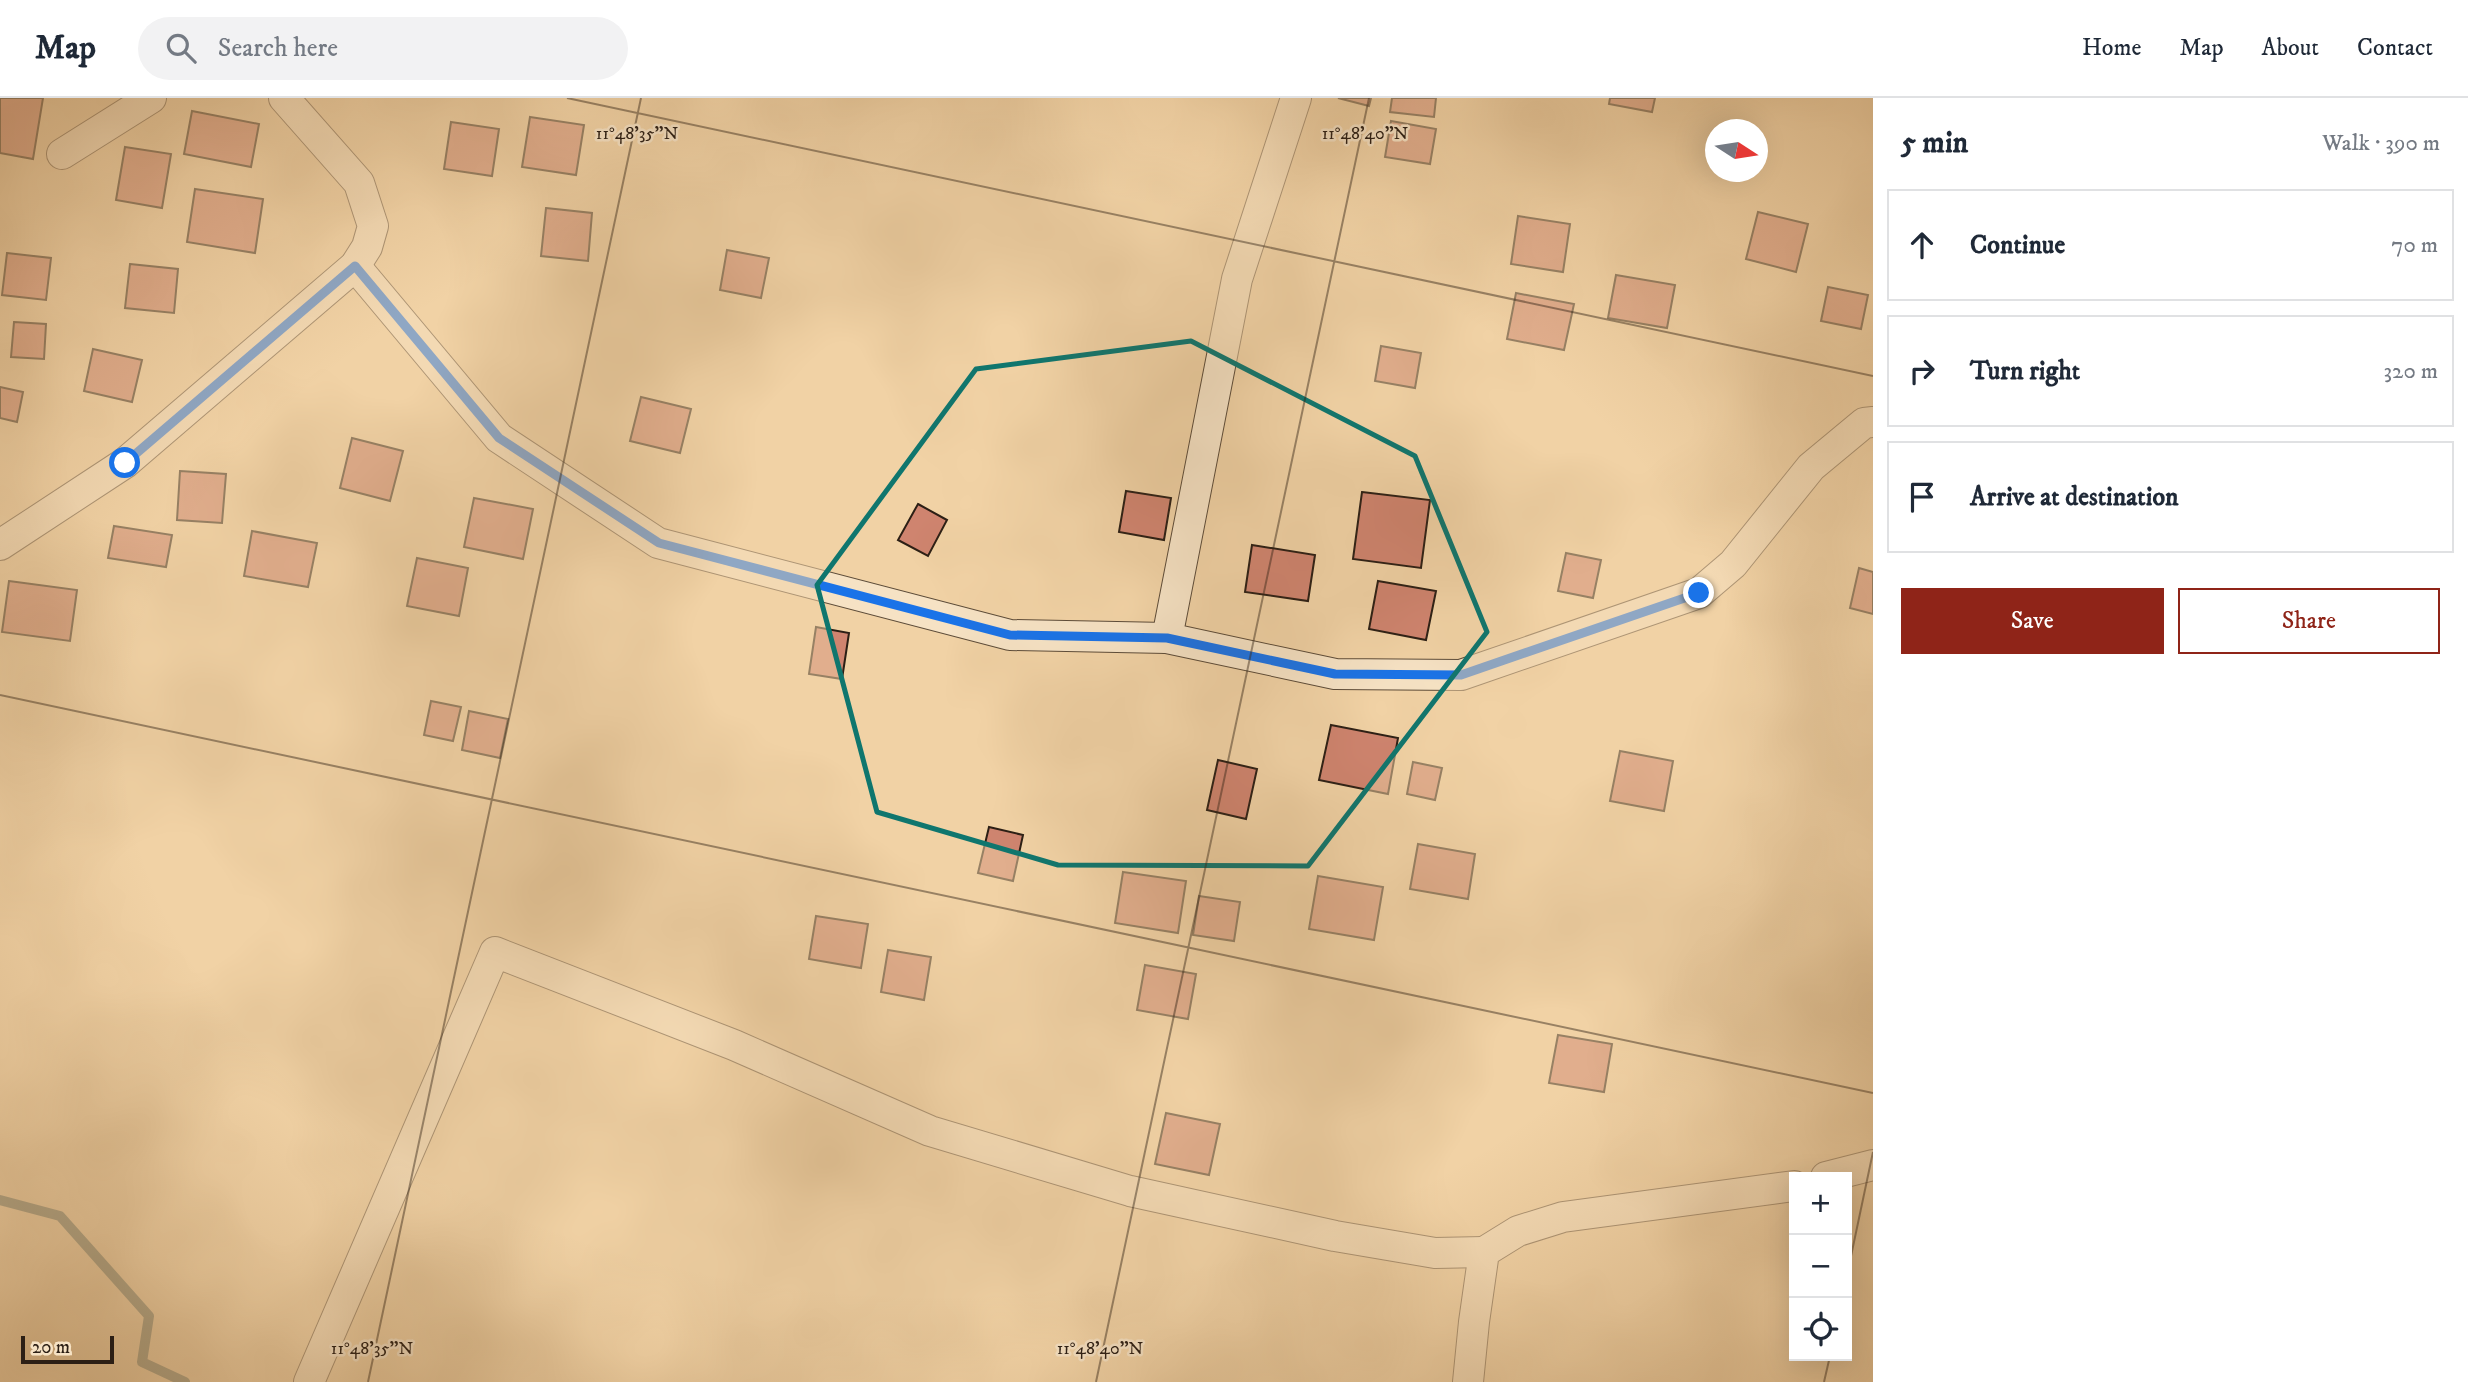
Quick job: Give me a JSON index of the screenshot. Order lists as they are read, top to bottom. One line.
{"scale_bar":"20 m","north":"right","page":{"header":"Map","search":"Search here","nav":["Home","Map","About","Contact"],"heading":["5 min","Walk · 390 m"],"list":[["Continue","70 m"],["Turn right","320 m"],"Arrive at destination"],"buttons":["Save","Share"],"map_buttons":["+","−"],"scale":"20 m"},"coordinates":["11°48'35\"N","11°48'40\"N"]}
